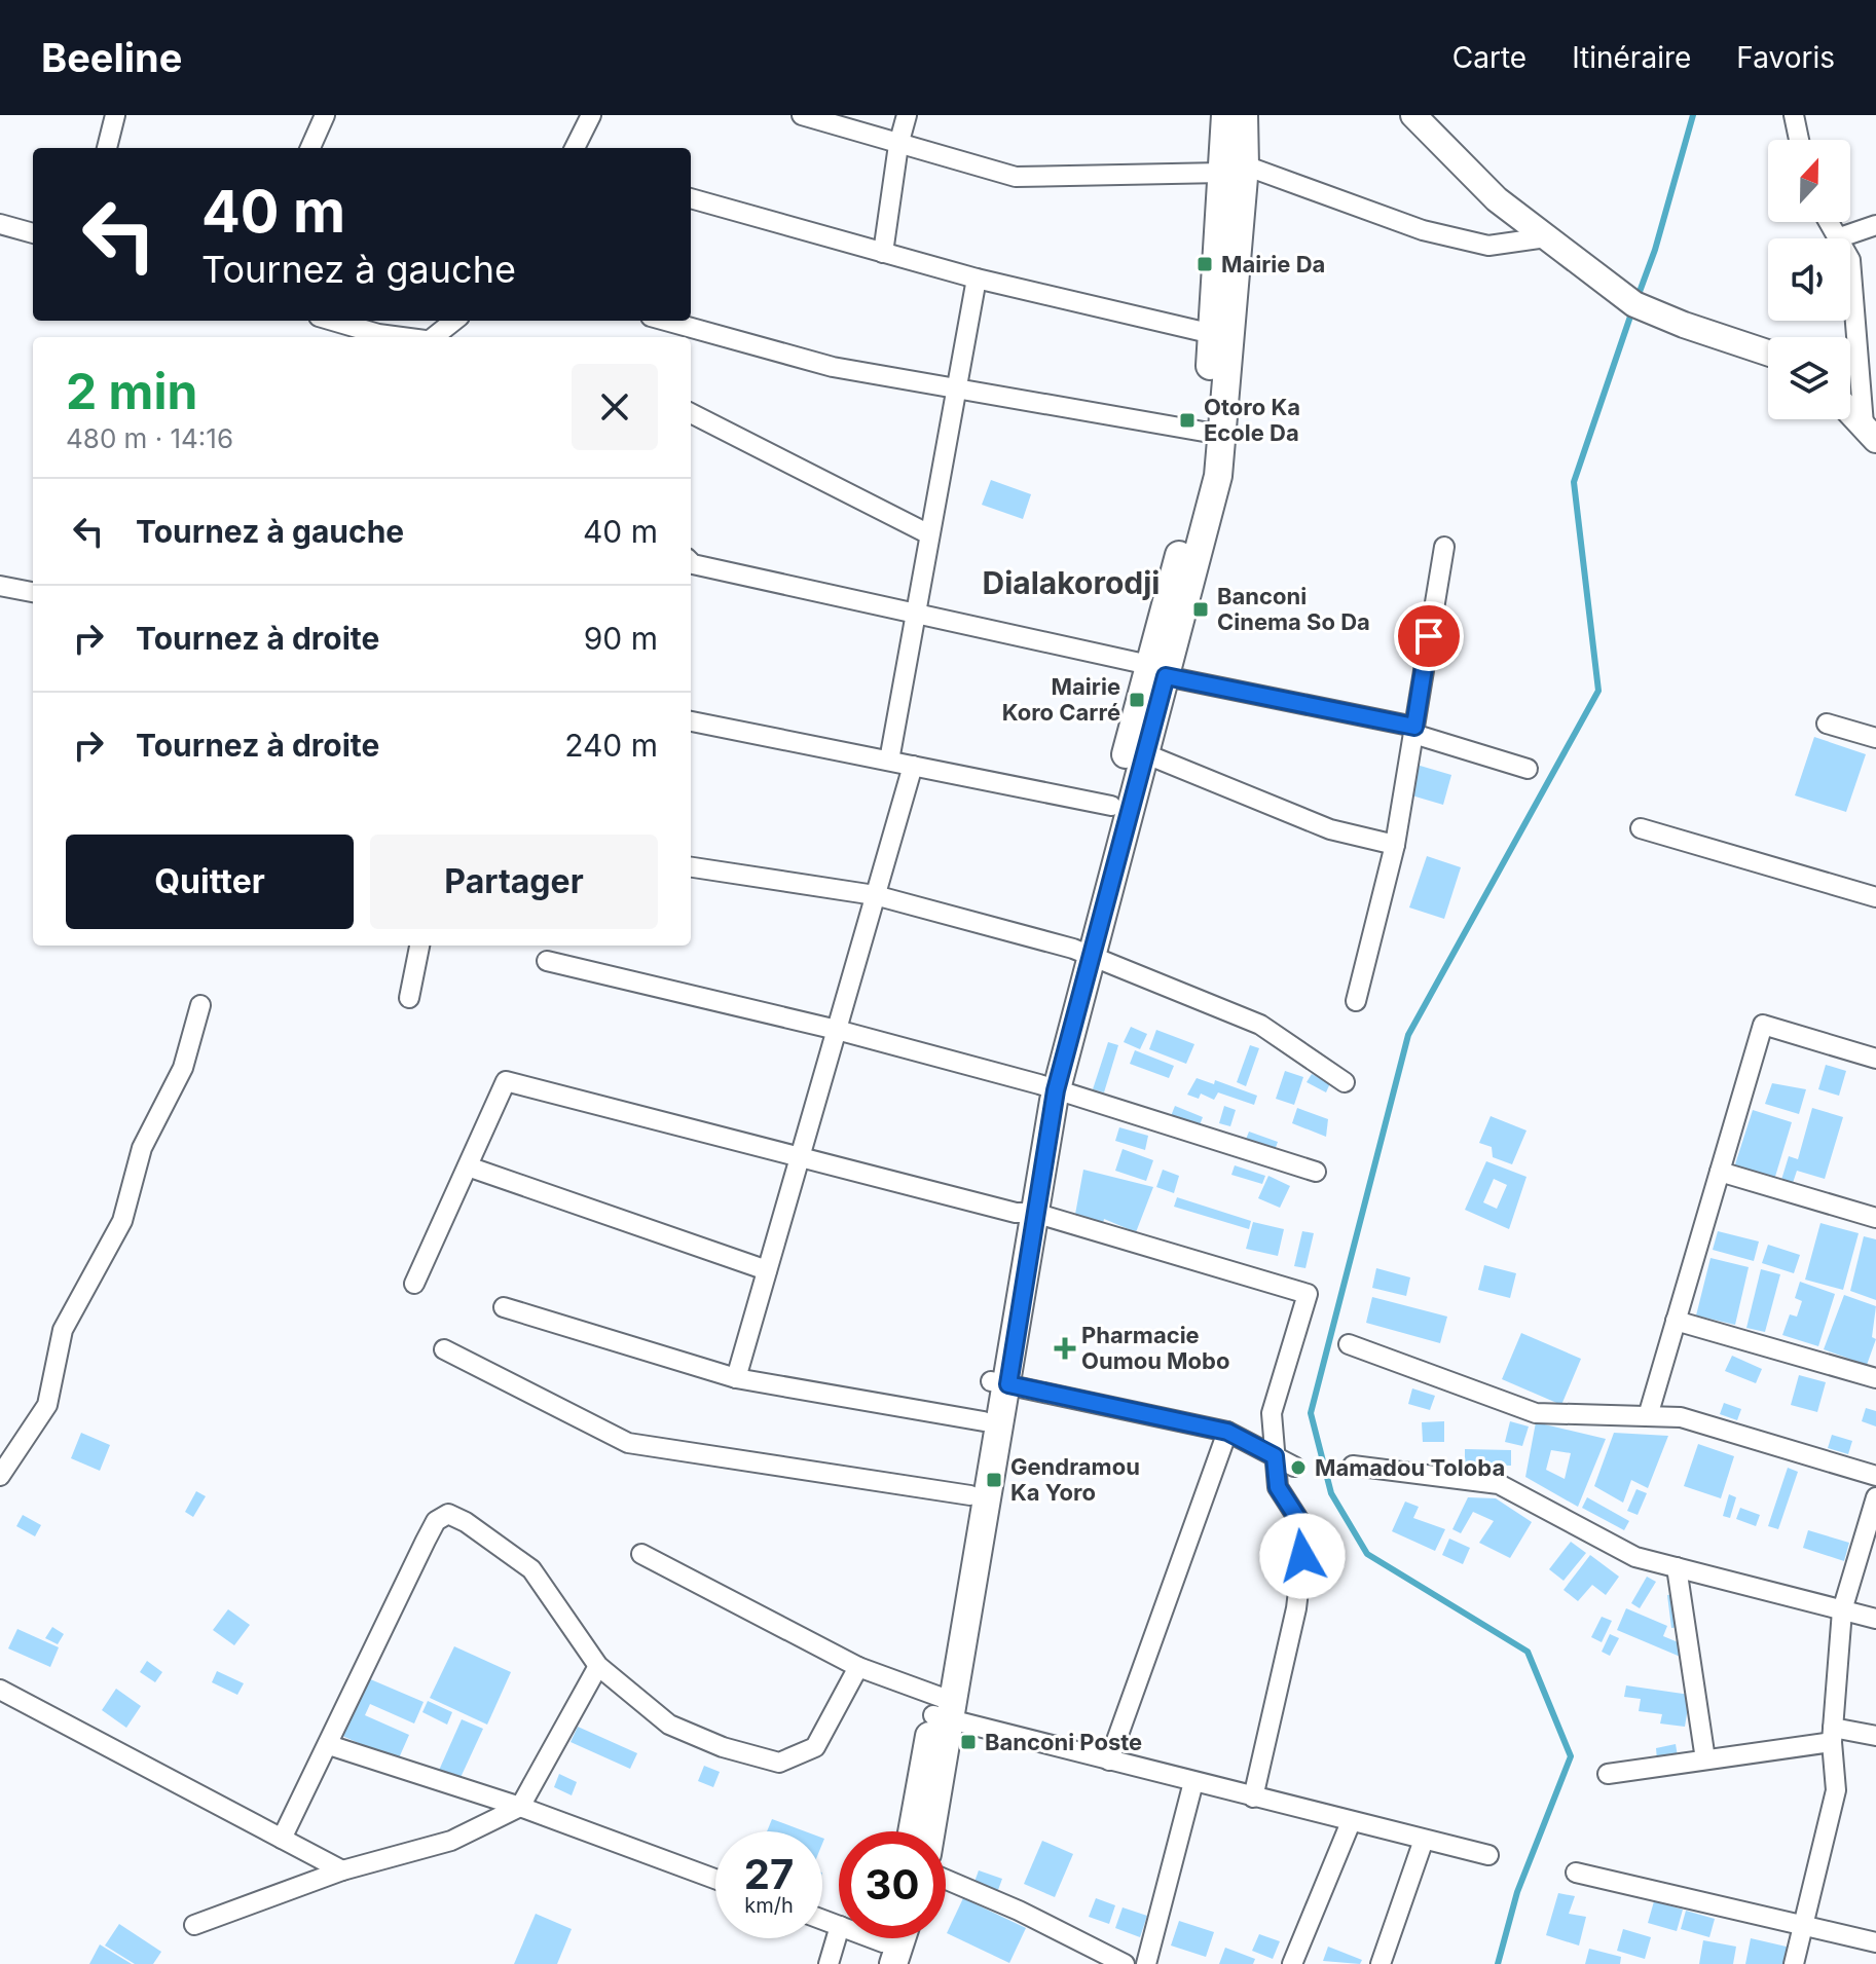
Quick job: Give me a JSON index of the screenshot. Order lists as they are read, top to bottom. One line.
{"districts":["Dialakorodji"],"places":{"transit":["Mairie Da","Otoro Ka Ecole Da","Banconi Cinema So Da","Mairie Koro Carré","Gendramou Ka Yoro","Banconi Poste"],"health":["Pharmacie Oumou Mobo"],"other":["Mamadou Toloba"]},"north":"top","page":{"header":"Beeline","nav":["Carte","Itinéraire","Favoris"],"turn":["40 m","Tournez à gauche"],"heading":["2 min","480 m · 14:16"],"list":[{"name":"Tournez à gauche","value":"40 m"},{"name":"Tournez à droite","value":"90 m"},{"name":"Tournez à droite","value":"240 m"}],"buttons":["Quitter","Partager"],"speed":"27 km/h","limit":"30"}}
